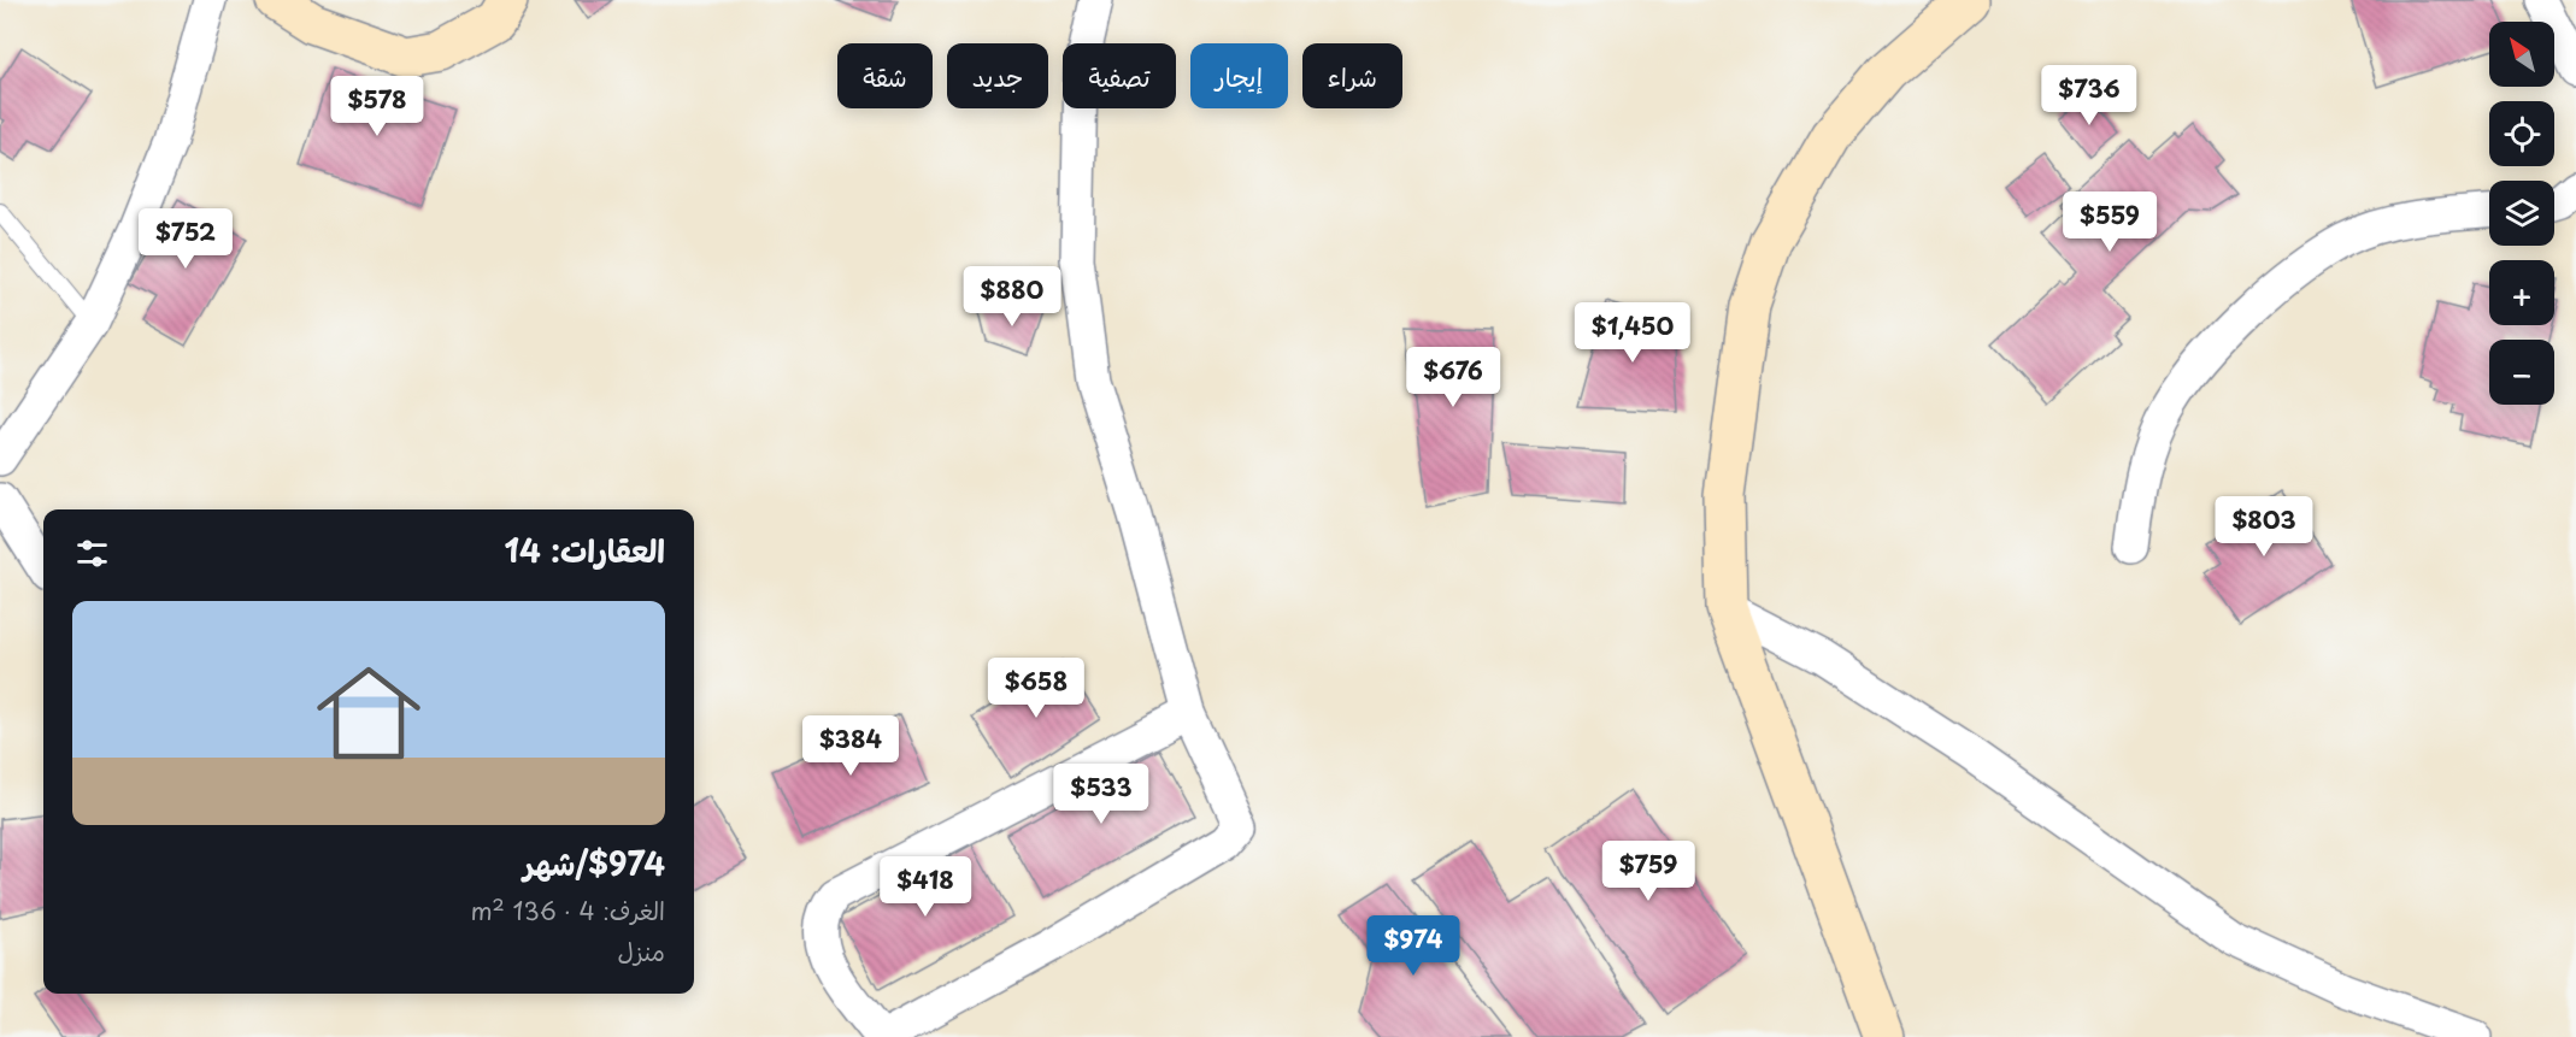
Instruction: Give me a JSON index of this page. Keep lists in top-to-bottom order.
{
  "north": "top left",
  "page": {
    "map_buttons": ["+", "−"],
    "chip": [
      "شراء",
      "إيجار",
      "تصفية",
      "جديد",
      "شقة"
    ],
    "price": [
      "$736",
      "$578",
      "$559",
      "$752",
      "$880",
      "$1,450",
      "$676",
      "$803",
      "$658",
      "$384",
      "$533",
      "$759",
      "$418",
      "$974"
    ],
    "heading": "العقارات: 14",
    "list": [
      {
        "name": "$974/شهر",
        "note": "الغرف: 4 · 136 m² · منزل"
      }
    ]
  }
}
